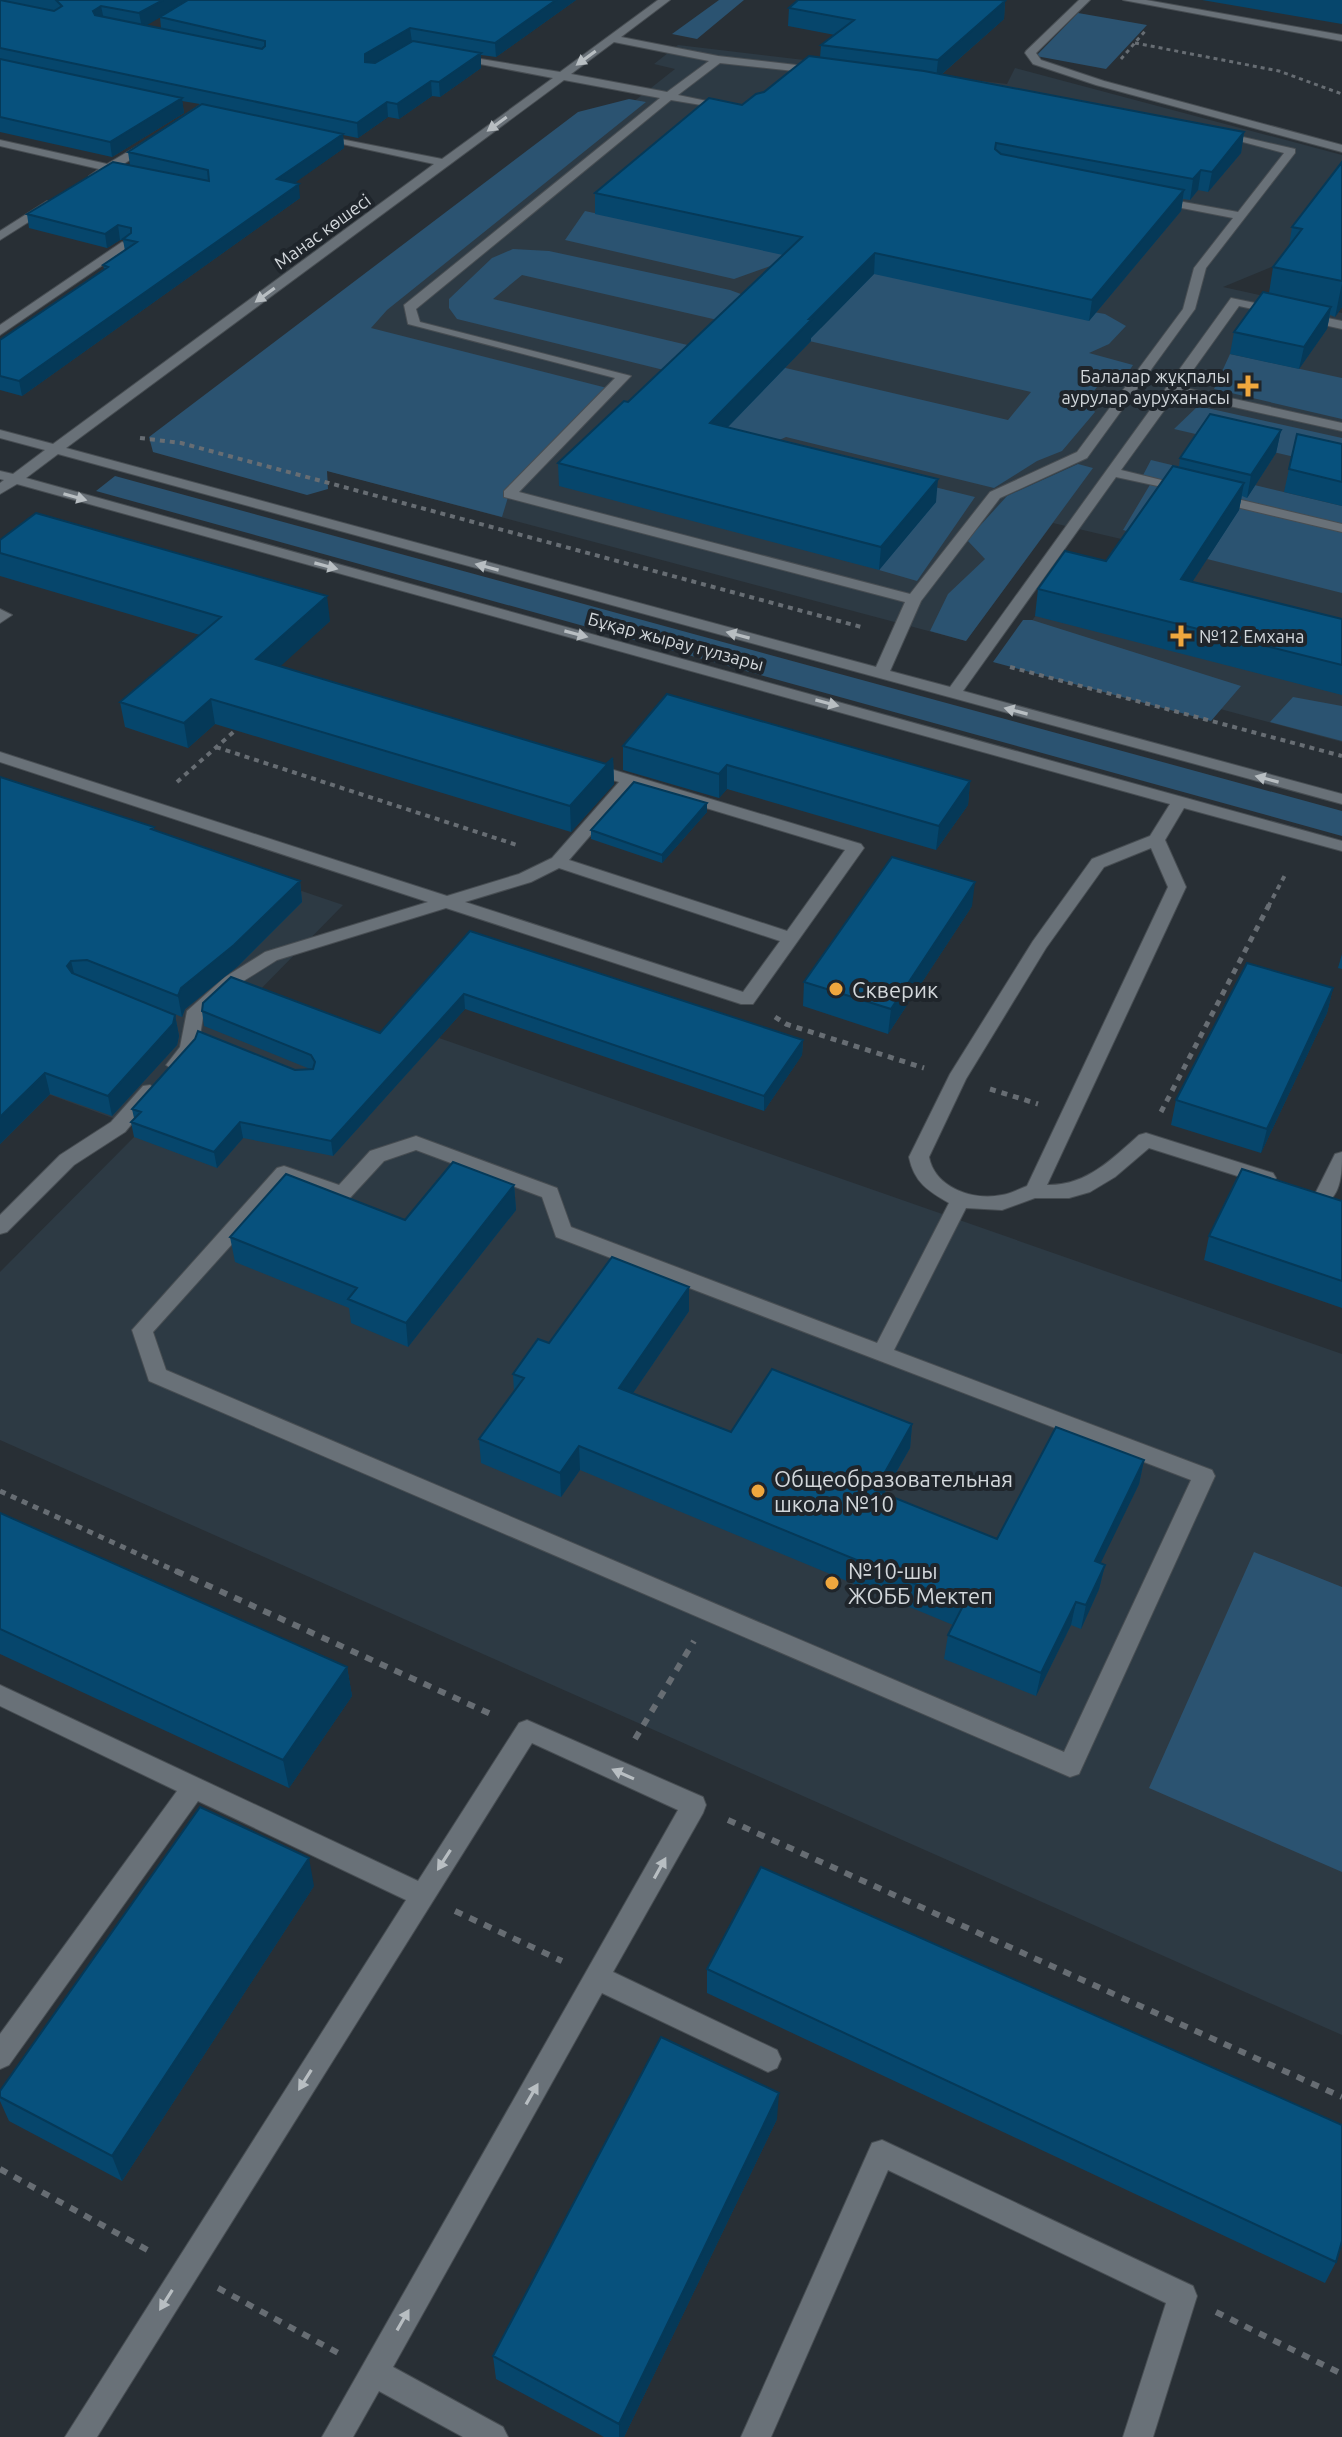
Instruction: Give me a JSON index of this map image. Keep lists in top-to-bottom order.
{
  "streets": {
    "street": ["Манас көшесі", "Бұқар жырау гүлзары"]
  },
  "crossings": [
    ["Манас көшесі", "Бұқар жырау гүлзары"]
  ],
  "one_way": ["Манас көшесі"],
  "places": {
    "health": ["Балалар жұқпалы аурулар ауруханасы", "№12 Емхана"],
    "other": ["Скверик", "Общеобразовательная школа №10", "№10-шы ЖОББ Мектеп"]
  }
}
